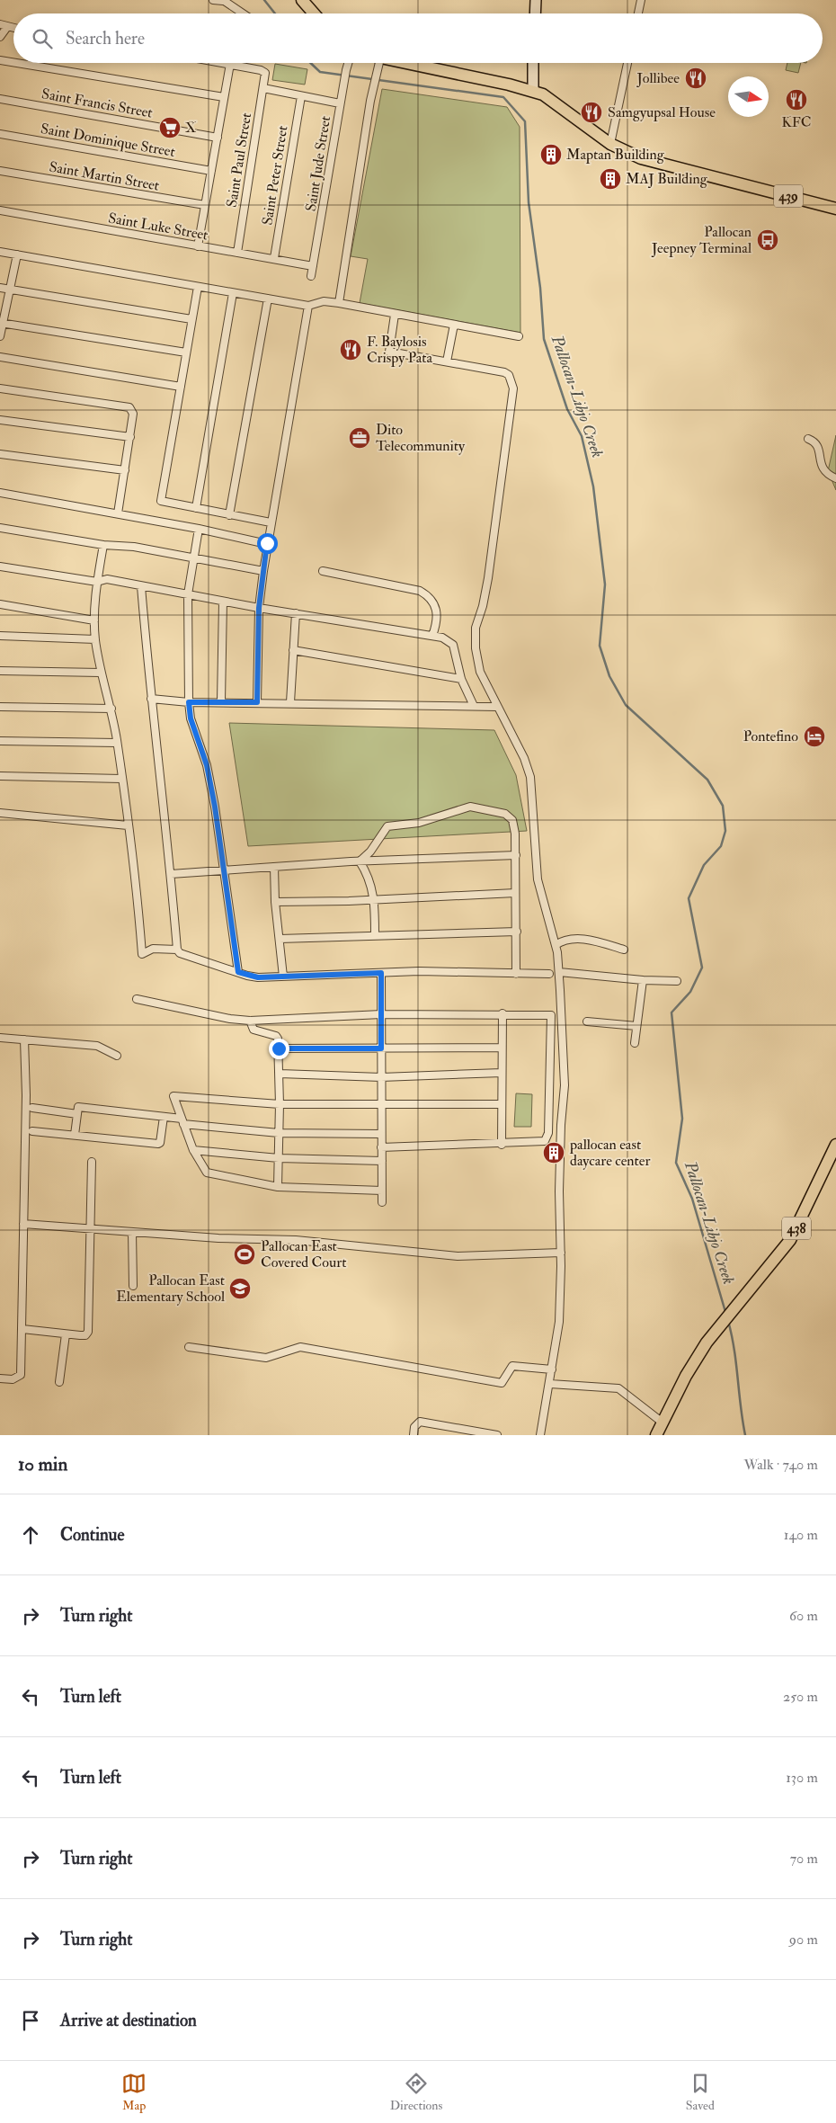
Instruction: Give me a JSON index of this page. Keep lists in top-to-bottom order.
{
  "streets": {
    "main road": ["439", "438"],
    "street": [
      "Saint Francis Street",
      "Saint Dominique Street",
      "Saint Paul Street",
      "Saint Jude Street",
      "Saint Peter Street",
      "Saint Martin Street",
      "Saint Luke Street"
    ]
  },
  "crossings": [
    ["Saint Paul Street", "Saint Luke Street"],
    ["Saint Jude Street", "Saint Luke Street"],
    ["Saint Peter Street", "Saint Luke Street"]
  ],
  "water": ["Pallocan-Libjo Creek"],
  "places": {
    "restaurant": [
      "Jollibee",
      "KFC",
      "Samgyupsal House",
      "F. Baylosis Crispy Pata"
    ],
    "supermarket": ["X"],
    "building": ["Maptan Building", "MAJ Building", "pallocan east daycare center"],
    "bus stop": ["Pallocan Jeepney Terminal"],
    "office": ["Dito Telecommunity"],
    "hotel": ["Pontefino"],
    "sports": ["Pallocan East Covered Court"],
    "school or university": ["Pallocan East Elementary School"]
  },
  "north": "right",
  "page": {
    "search": "Search here",
    "heading": ["10 min", "Walk · 740 m"],
    "list": [
      ["Continue", "140 m"],
      ["Turn right", "60 m"],
      ["Turn left", "250 m"],
      ["Turn left", "130 m"],
      ["Turn right", "70 m"],
      ["Turn right", "90 m"],
      "Arrive at destination"
    ],
    "nav": ["Map", "Directions", "Saved"]
  }
}
